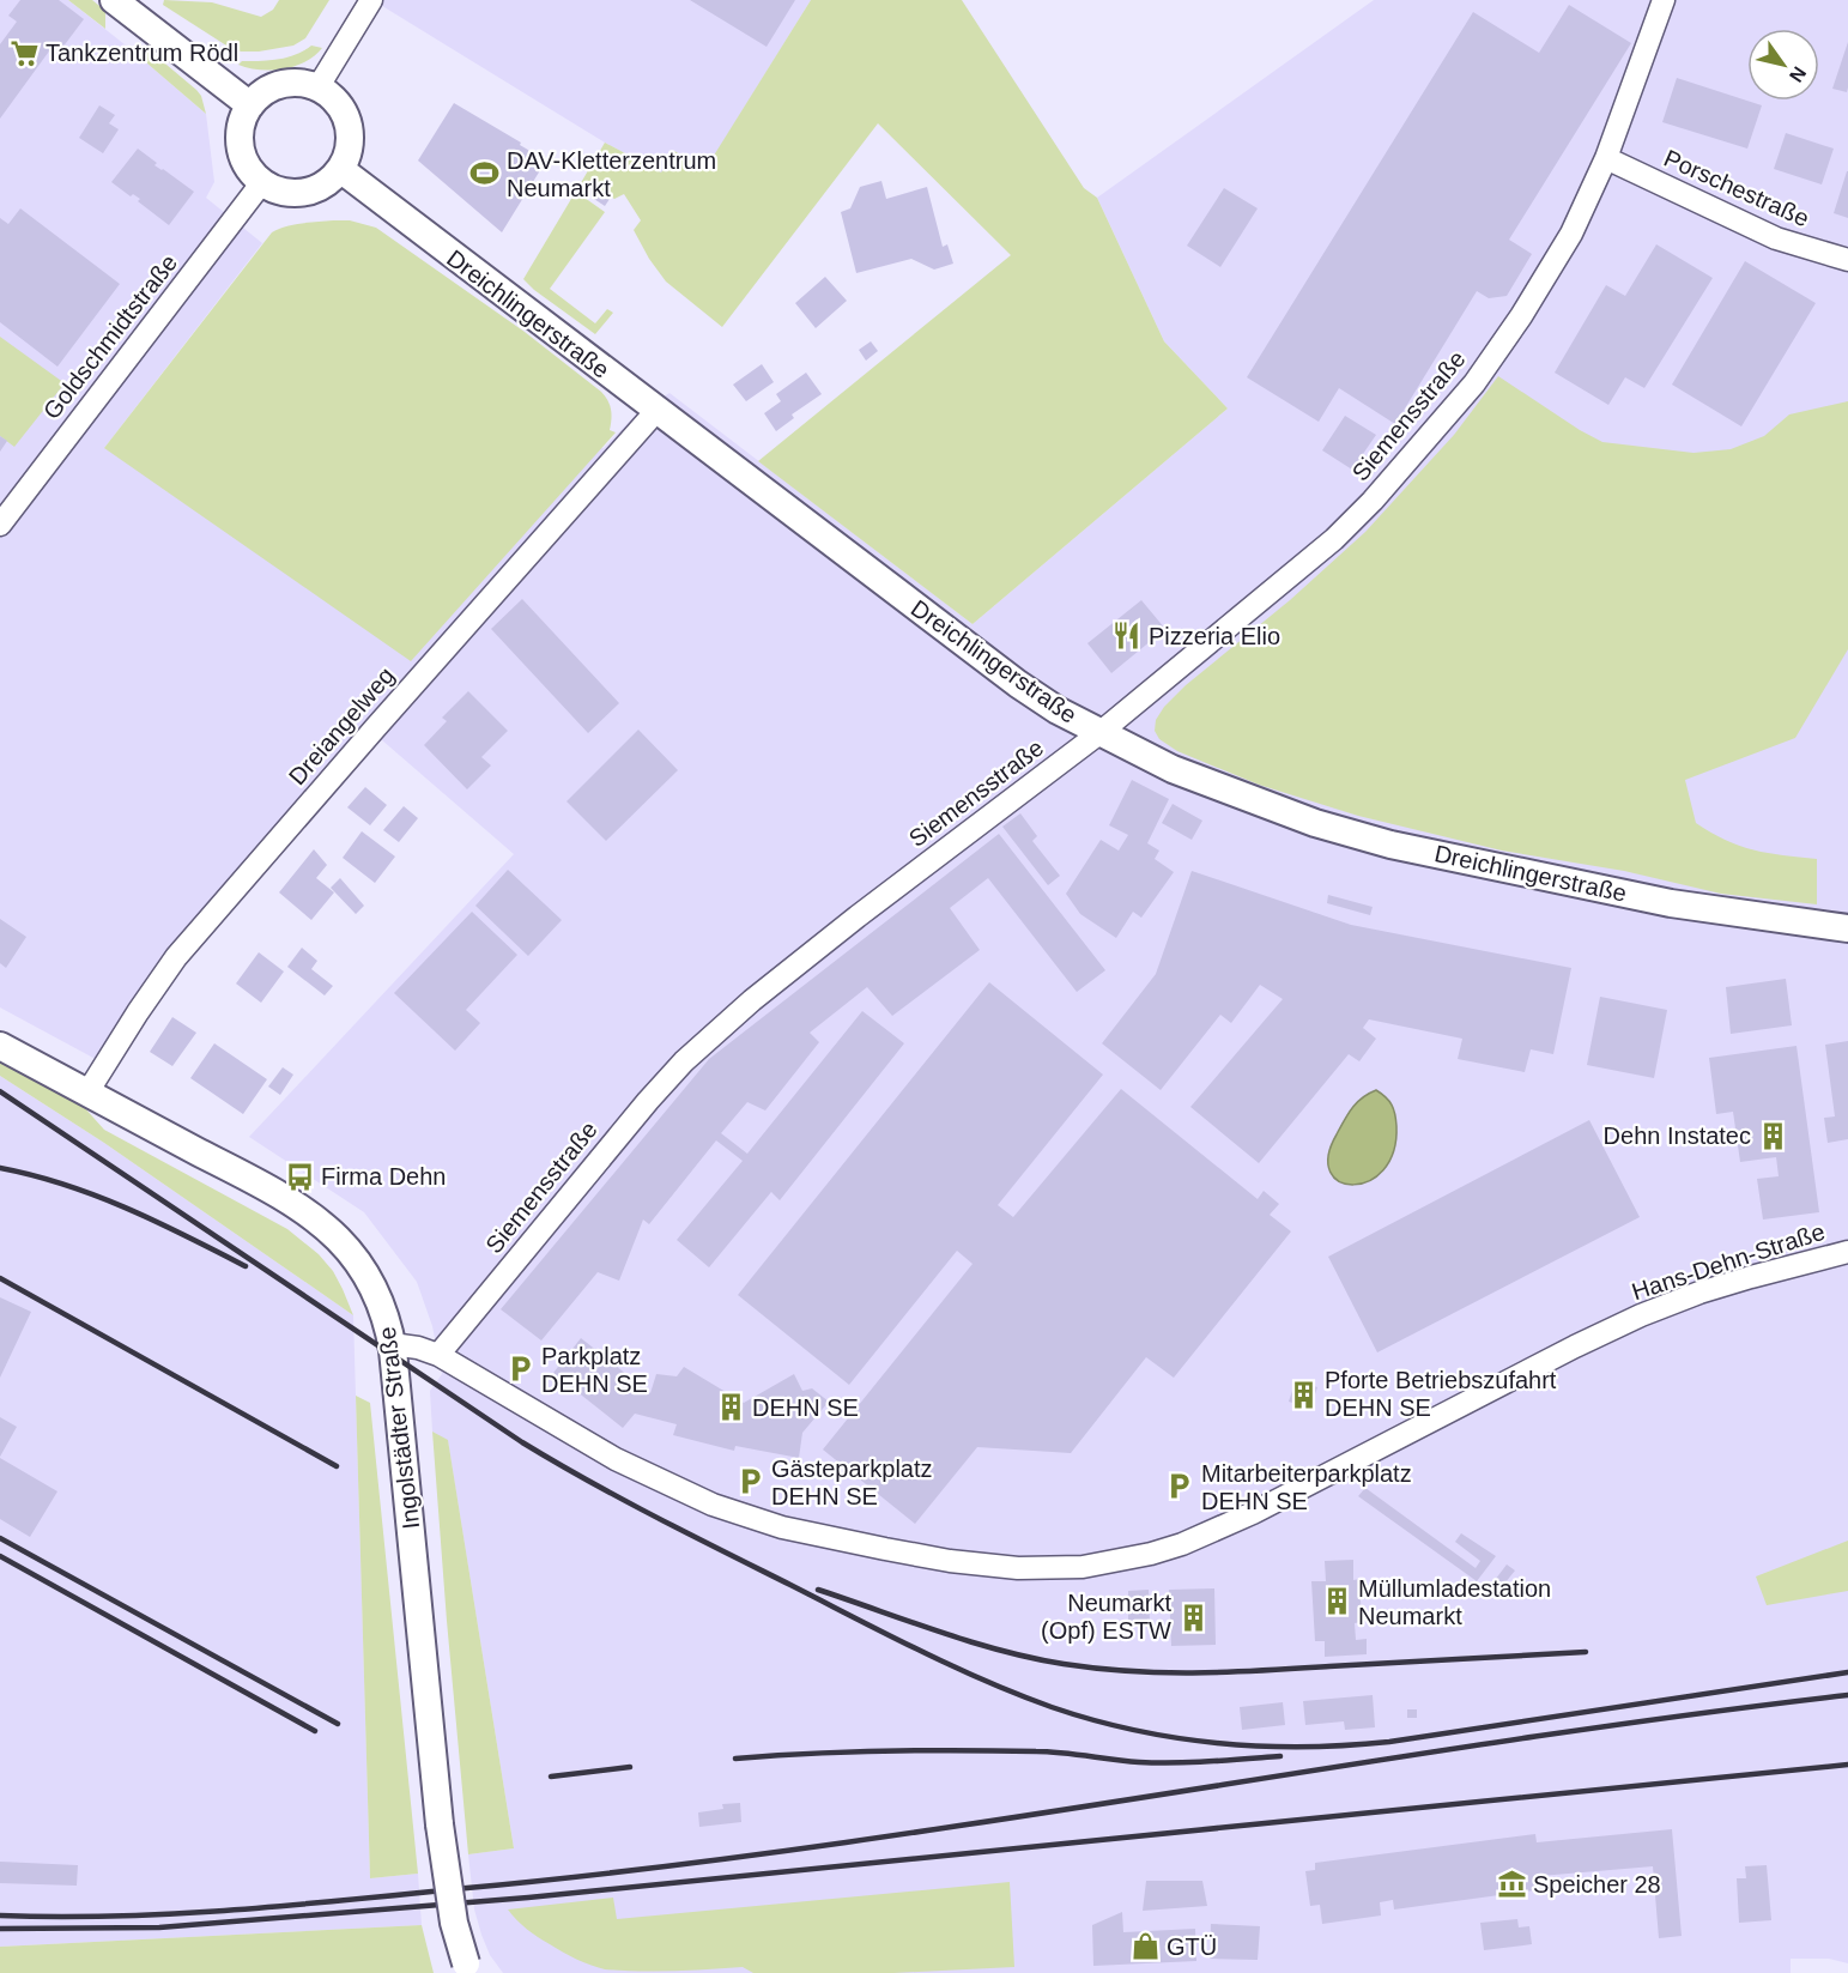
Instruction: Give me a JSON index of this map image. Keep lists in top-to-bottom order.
{
  "streets": {
    "street": [
      "Porschestraße",
      "Dreichlingerstraße",
      "Goldschmidtstraße",
      "Siemensstraße",
      "Dreiangelweg",
      "Hans-Dehn-Straße",
      "Ingolstädter Straße"
    ]
  },
  "crossings": [
    ["Porschestraße", "Siemensstraße"],
    ["Dreichlingerstraße", "Goldschmidtstraße"],
    ["Dreichlingerstraße", "Siemensstraße"],
    ["Dreichlingerstraße", "Dreiangelweg"],
    ["Siemensstraße", "Hans-Dehn-Straße"],
    ["Dreiangelweg", "Ingolstädter Straße"],
    ["Hans-Dehn-Straße", "Ingolstädter Straße"]
  ],
  "places": {
    "supermarket": ["Tankzentrum Rödl"],
    "sports": ["DAV-Kletterzentrum Neumarkt"],
    "restaurant": ["Pizzeria Elio"],
    "building": [
      "Dehn Instatec",
      "Pforte Betriebszufahrt DEHN SE",
      "DEHN SE",
      "Müllumladestation Neumarkt",
      "Neumarkt (Opf) ESTW"
    ],
    "bus stop": ["Firma Dehn"],
    "parking": ["Parkplatz DEHN SE", "Gästeparkplatz DEHN SE", "Mitarbeiterparkplatz DEHN SE"],
    "museum": ["Speicher 28"],
    "shop": ["GTÜ"]
  },
  "north": "bottom right"
}
